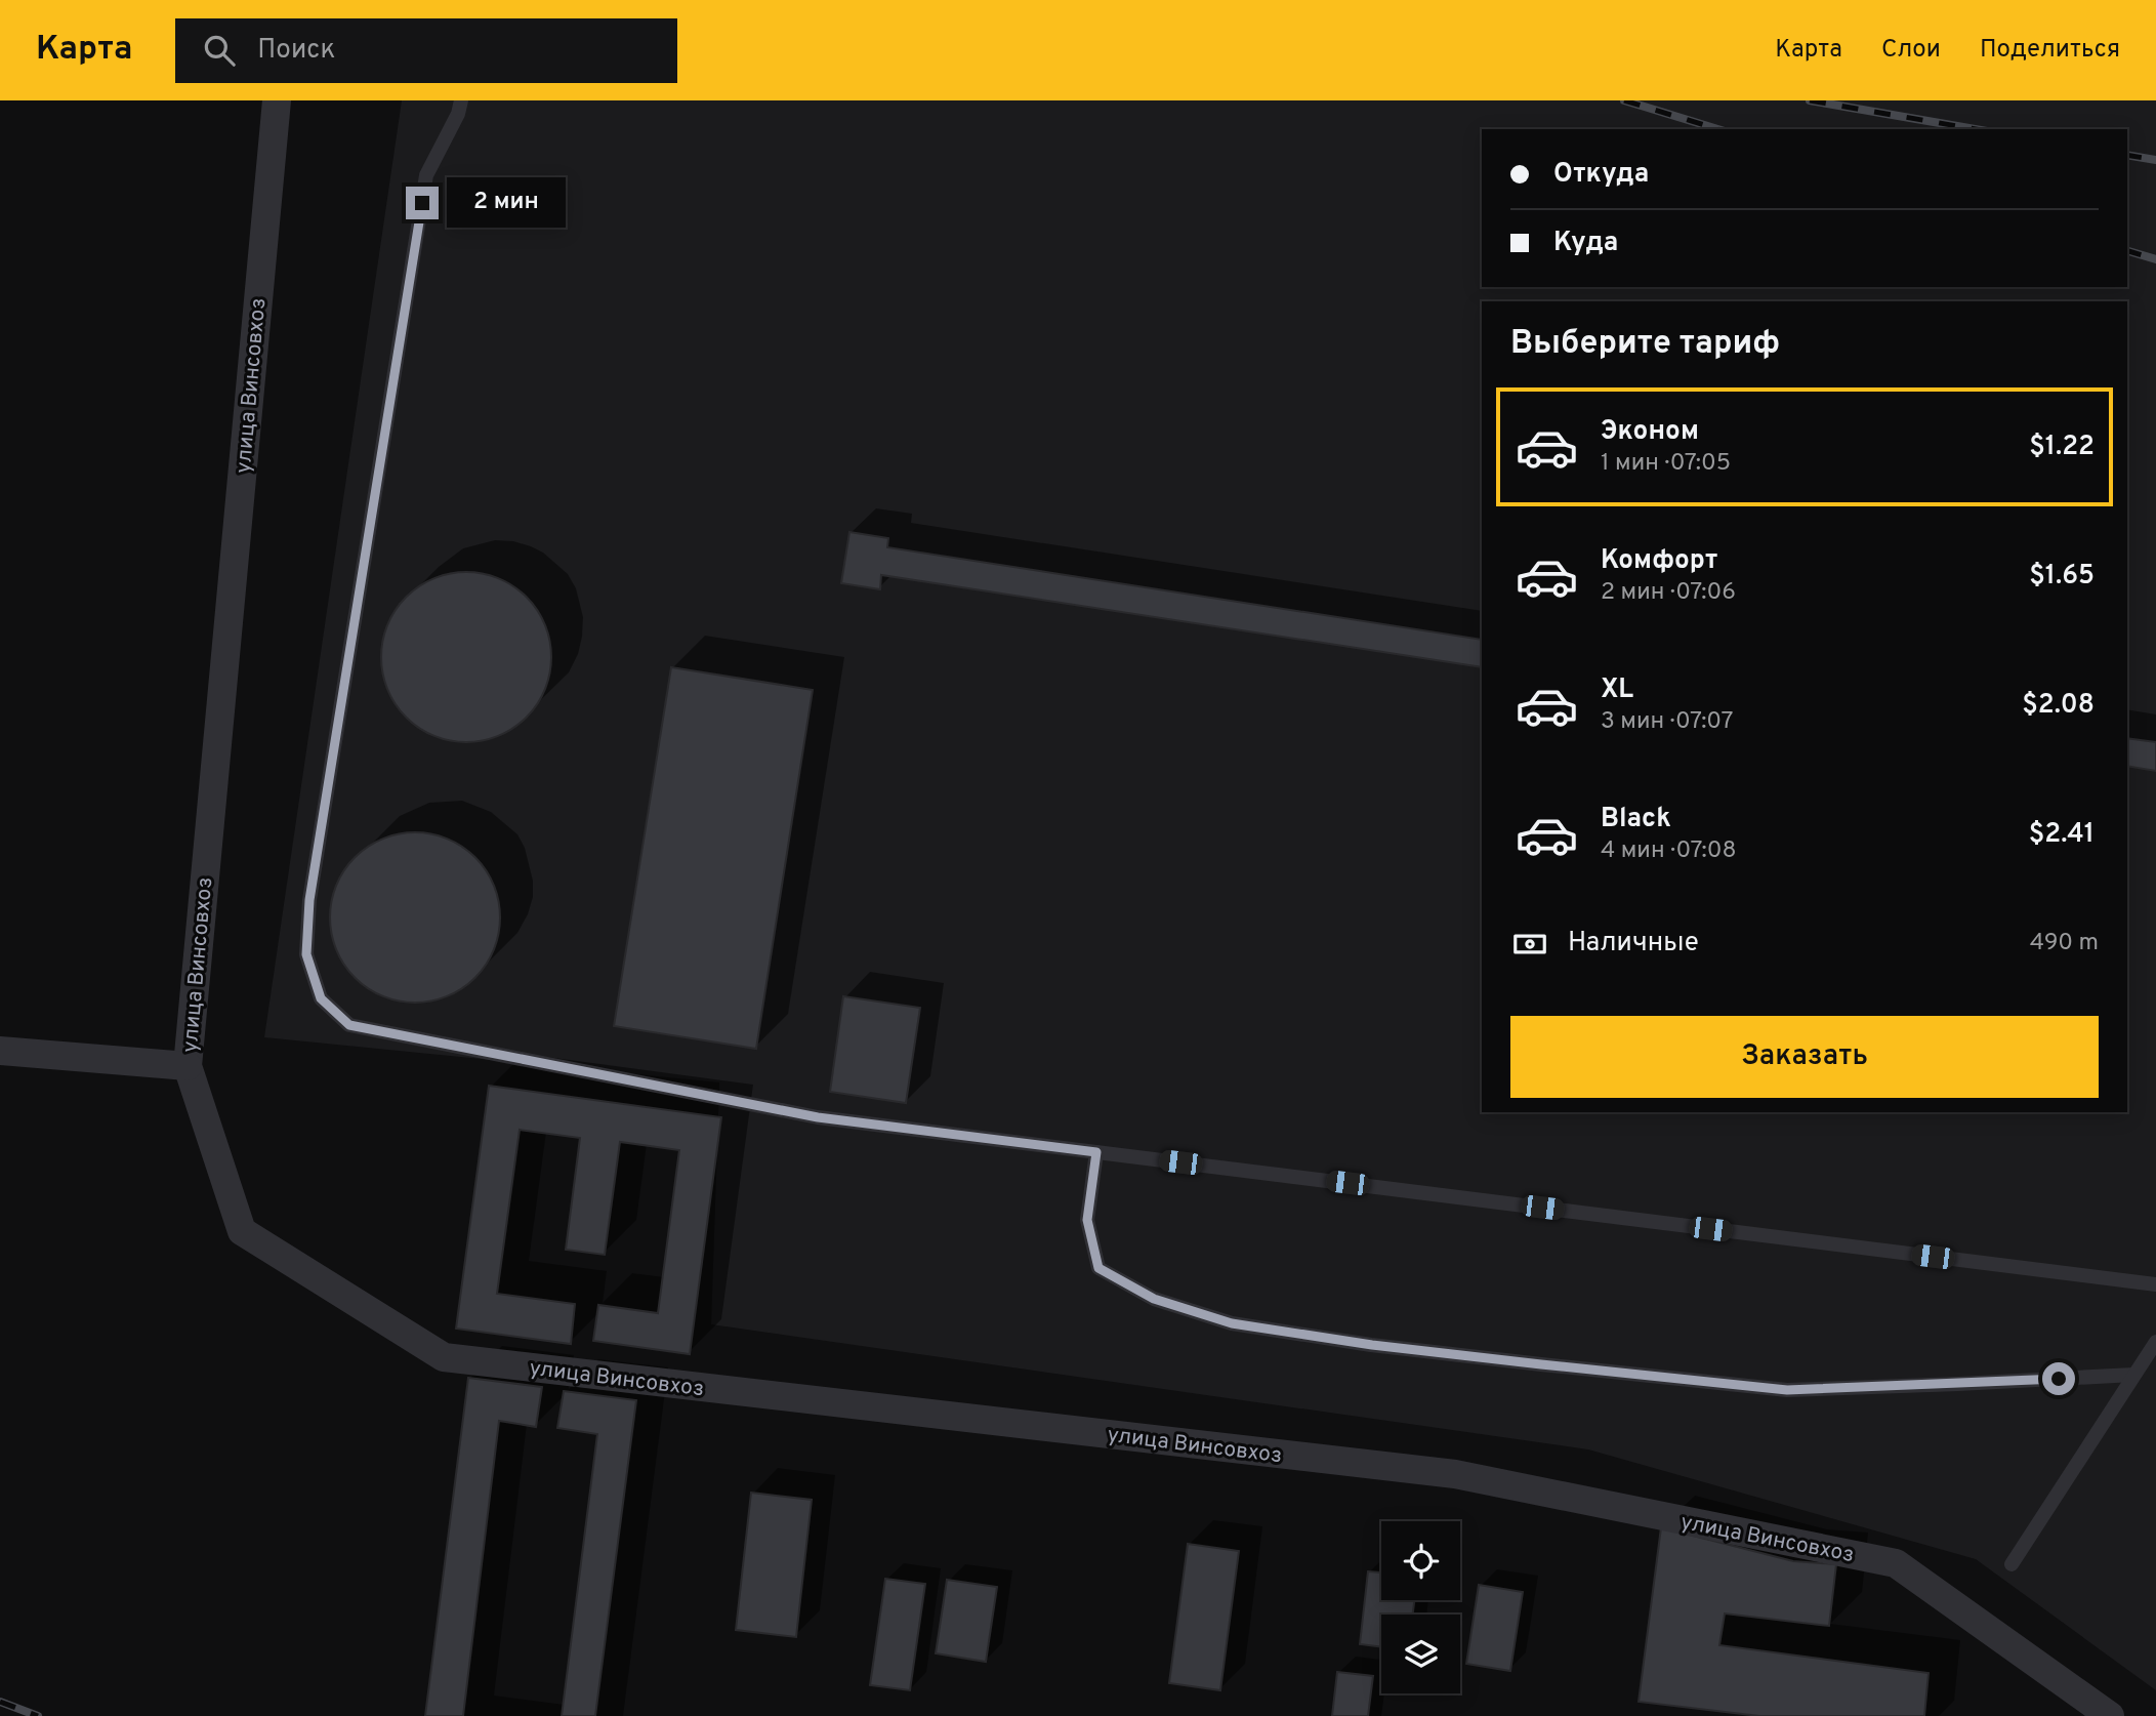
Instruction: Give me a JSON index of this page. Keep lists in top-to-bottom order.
{
  "streets": {
    "street": ["улица Винсовхоз"]
  },
  "page": {
    "header": "Карта",
    "search": "Поиск",
    "nav": ["Карта", "Слои", "Поделиться"],
    "banner": ["Откуда", "Куда"],
    "bubble": "2 мин",
    "heading": "Выберите тариф",
    "list": [
      {
        "name": "Эконом",
        "note": "1 мин · 07:05",
        "value": "$1.22"
      },
      {
        "name": "Комфорт",
        "note": "2 мин · 07:06",
        "value": "$1.65"
      },
      {
        "name": "XL",
        "note": "3 мин · 07:07",
        "value": "$2.08"
      },
      {
        "name": "Black",
        "note": "4 мин · 07:08",
        "value": "$2.41"
      }
    ],
    "pay": ["Наличные", "490 m"],
    "buttons": "Заказать"
  }
}
